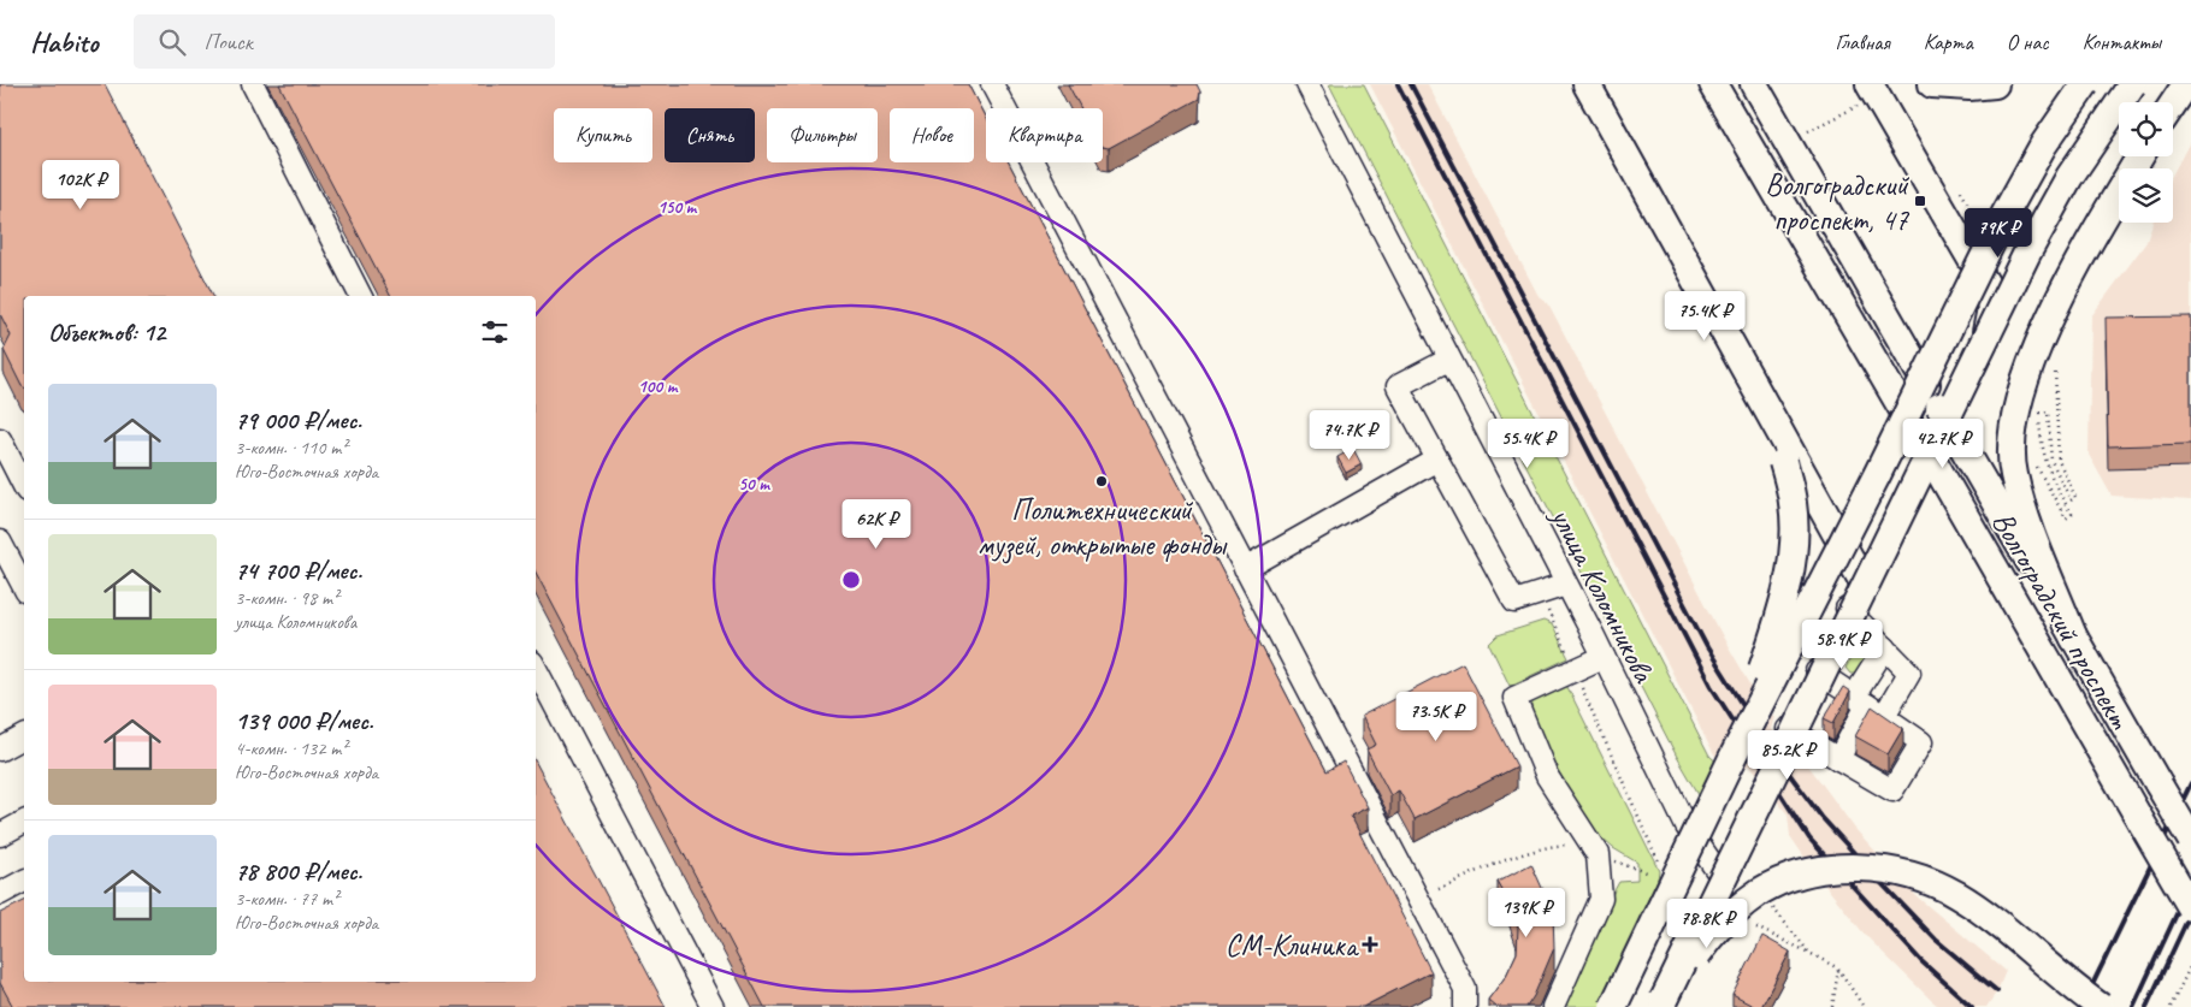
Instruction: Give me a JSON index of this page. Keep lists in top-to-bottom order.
{
  "streets": {
    "main road": ["Волгоградский проспект"],
    "street": ["улица Коломникова"]
  },
  "places": {
    "transit": ["Волгоградский проспект, 47"],
    "other": ["Политехнический музей, открытые фонды"],
    "health": ["СМ-Клиника"]
  },
  "page": {
    "header": "Habito",
    "search": "Поиск",
    "nav": [
      "Главная",
      "Карта",
      "О нас",
      "Контакты"
    ],
    "chip": [
      "Купить",
      "Снять",
      "Фильтры",
      "Новое",
      "Квартира"
    ],
    "price": [
      "102K ₽",
      "79K ₽",
      "75.4K ₽",
      "74.7K ₽",
      "55.4K ₽",
      "42.7K ₽",
      "62K ₽",
      "58.9K ₽",
      "73.5K ₽",
      "85.2K ₽",
      "139K ₽",
      "78.8K ₽"
    ],
    "heading": "Объектов: 12",
    "list": [
      {
        "name": "79 000 ₽/мес.",
        "note": "3-комн. · 110 m² · Юго-Восточная хорда"
      },
      {
        "name": "74 700 ₽/мес.",
        "note": "3-комн. · 98 m² · улица Коломникова"
      },
      {
        "name": "139 000 ₽/мес.",
        "note": "4-комн. · 132 m² · Юго-Восточная хорда"
      },
      {
        "name": "78 800 ₽/мес.",
        "note": "3-комн. · 77 m² · Юго-Восточная хорда"
      }
    ]
  },
  "rings": ["150 m", "100 m", "50 m"]
}
